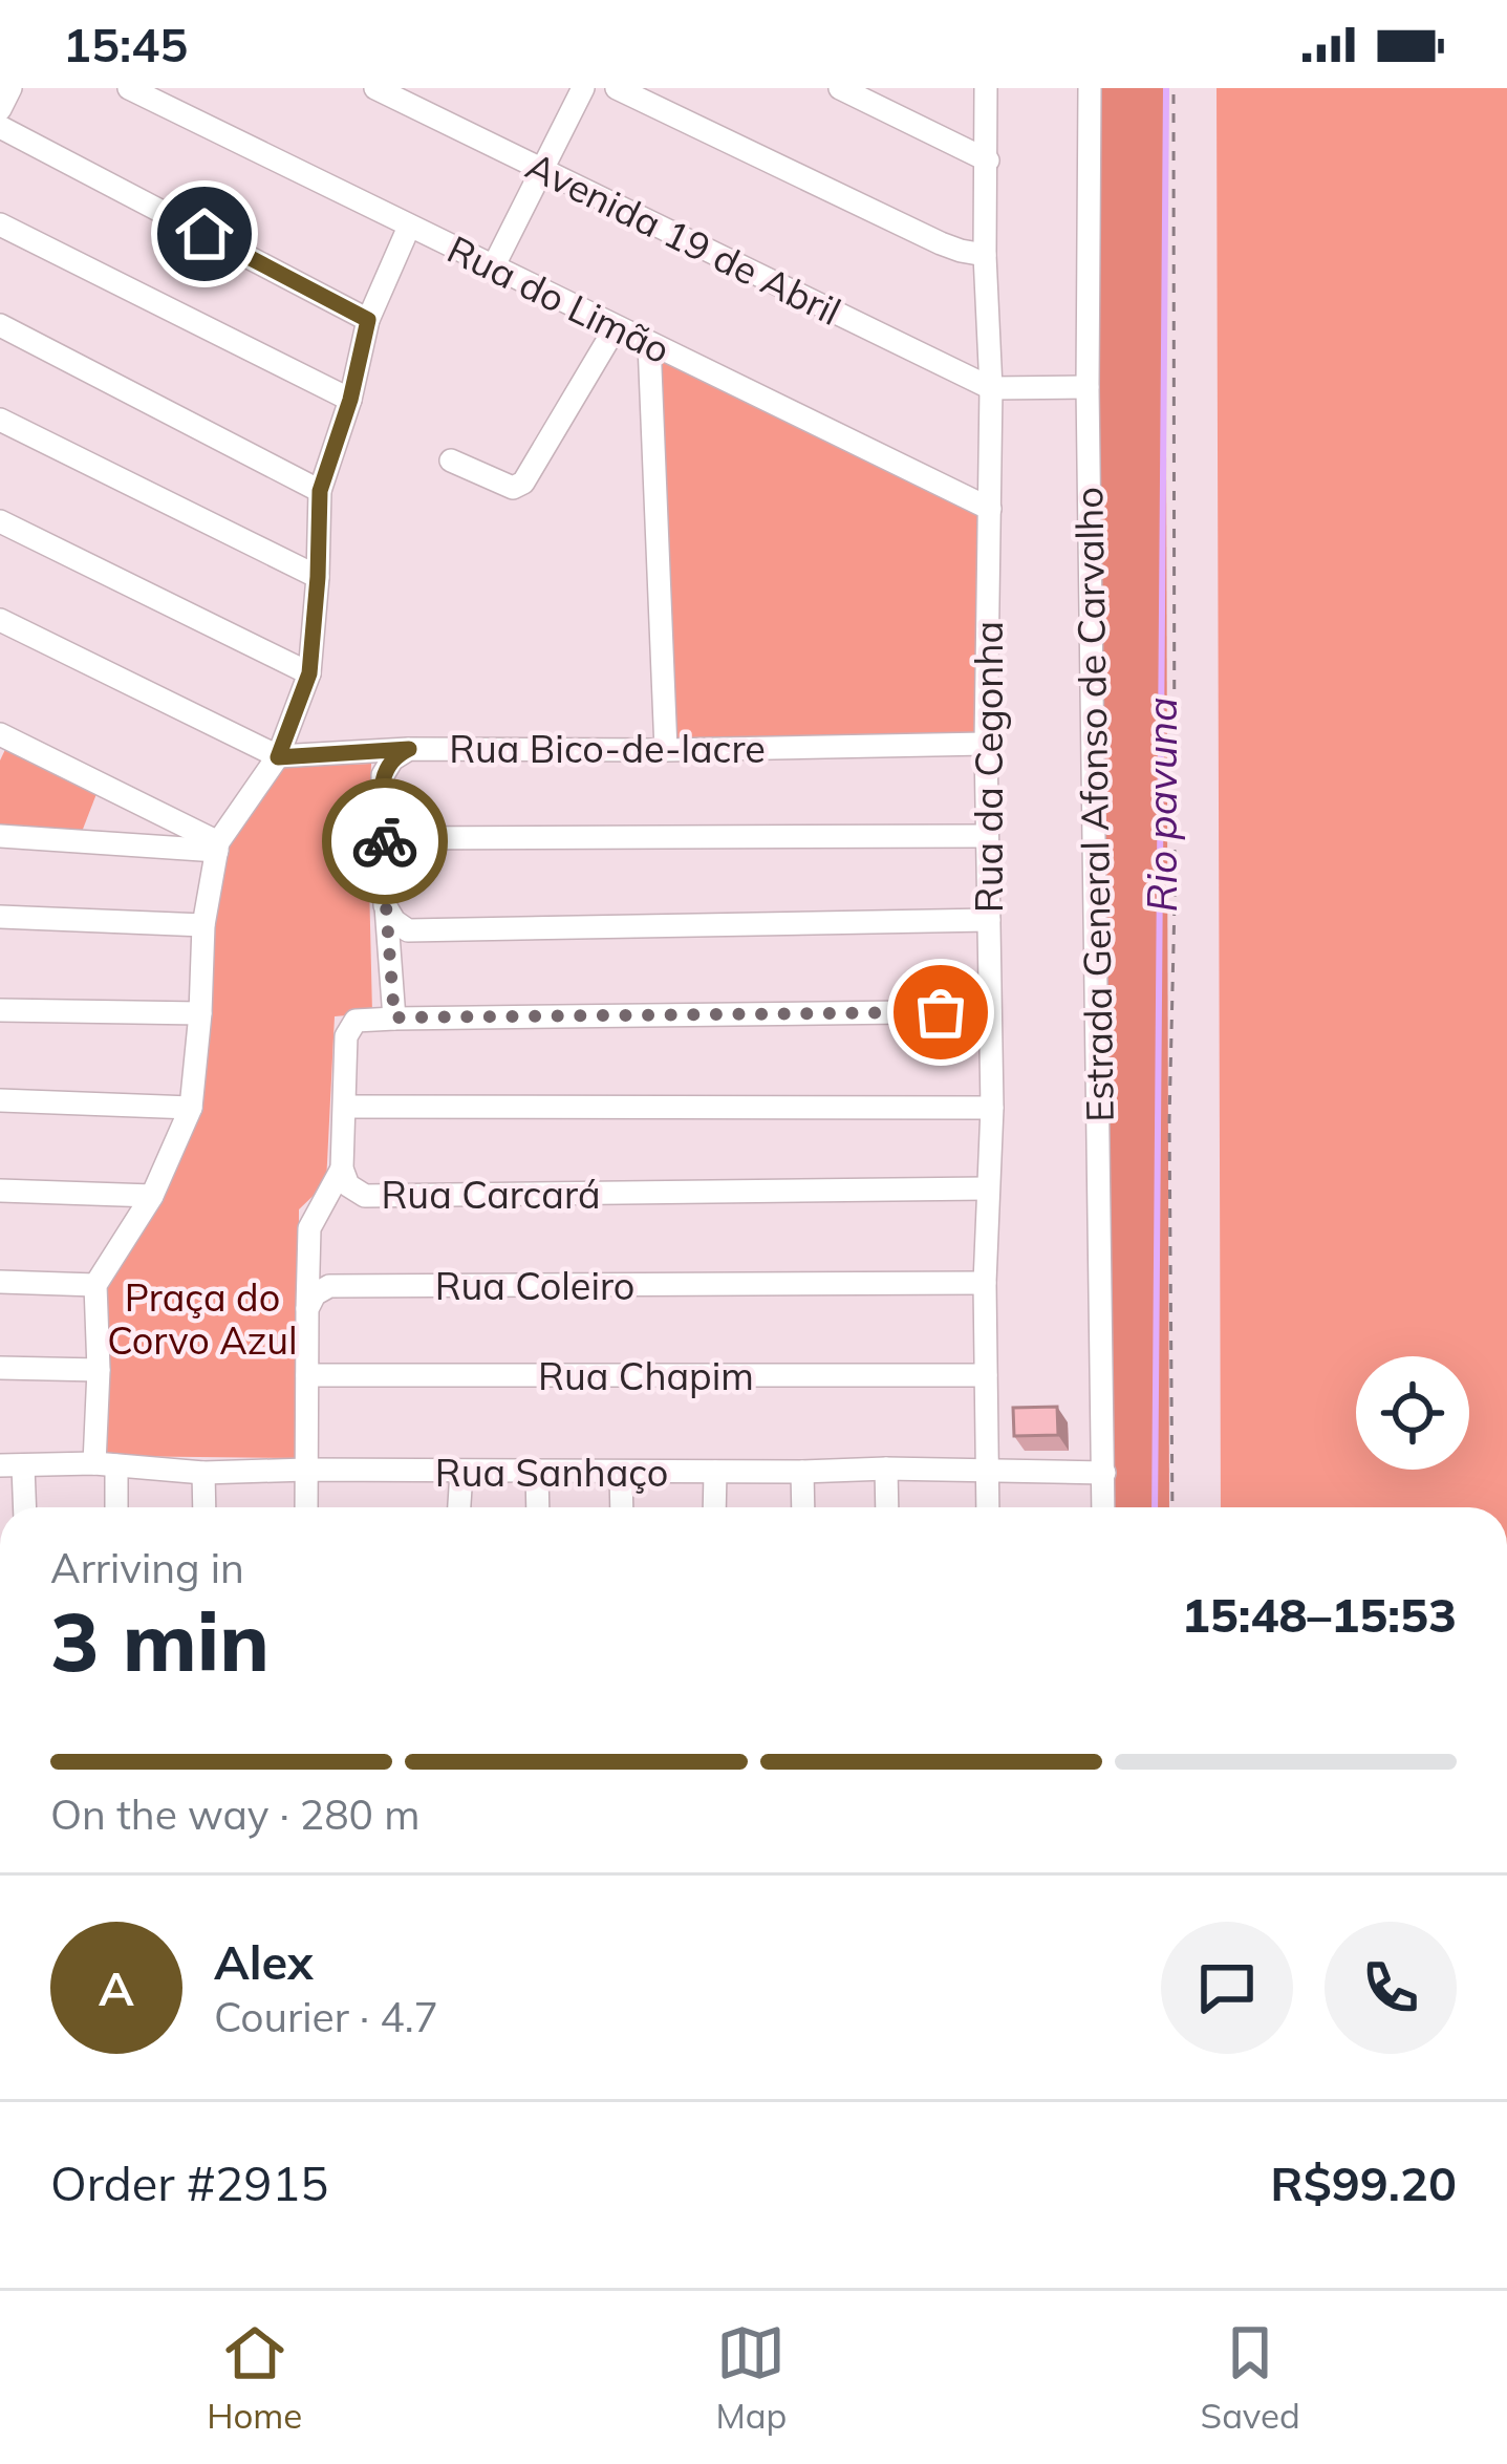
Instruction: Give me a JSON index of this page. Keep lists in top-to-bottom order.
{
  "streets": {
    "street": [
      "Avenida 19 de Abril",
      "Rua do Limão",
      "Rua Bico-de-lacre",
      "Rua da Cegonha",
      "Estrada General Afonso de Carvalho",
      "Rua Carcará",
      "Rua Coleiro",
      "Rua Chapim",
      "Rua Sanhaço"
    ]
  },
  "crossings": [
    ["Avenida 19 de Abril", "Rua da Cegonha"],
    ["Rua do Limão", "Rua da Cegonha"],
    ["Rua Bico-de-lacre", "Rua da Cegonha"],
    ["Rua Bico-de-lacre", "Rua Carcará"],
    ["Rua da Cegonha", "Rua Carcará"],
    ["Rua da Cegonha", "Rua Coleiro"],
    ["Rua da Cegonha", "Rua Chapim"],
    ["Rua da Cegonha", "Rua Sanhaço"],
    ["Estrada General Afonso de Carvalho", "Rua Sanhaço"]
  ],
  "water": ["Rio pavuna"],
  "parks": ["Praça do Corvo Azul"],
  "page": {
    "status": "15:45",
    "heading": ["3 min", "Arriving in", "15:48–15:53"],
    "panel": [
      "Alex",
      "Courier · 4.7",
      "Order #2915",
      "R$99.20"
    ],
    "bar": "On the way · 280 m",
    "round": "A",
    "tabs": ["Home", "Map", "Saved"]
  }
}
